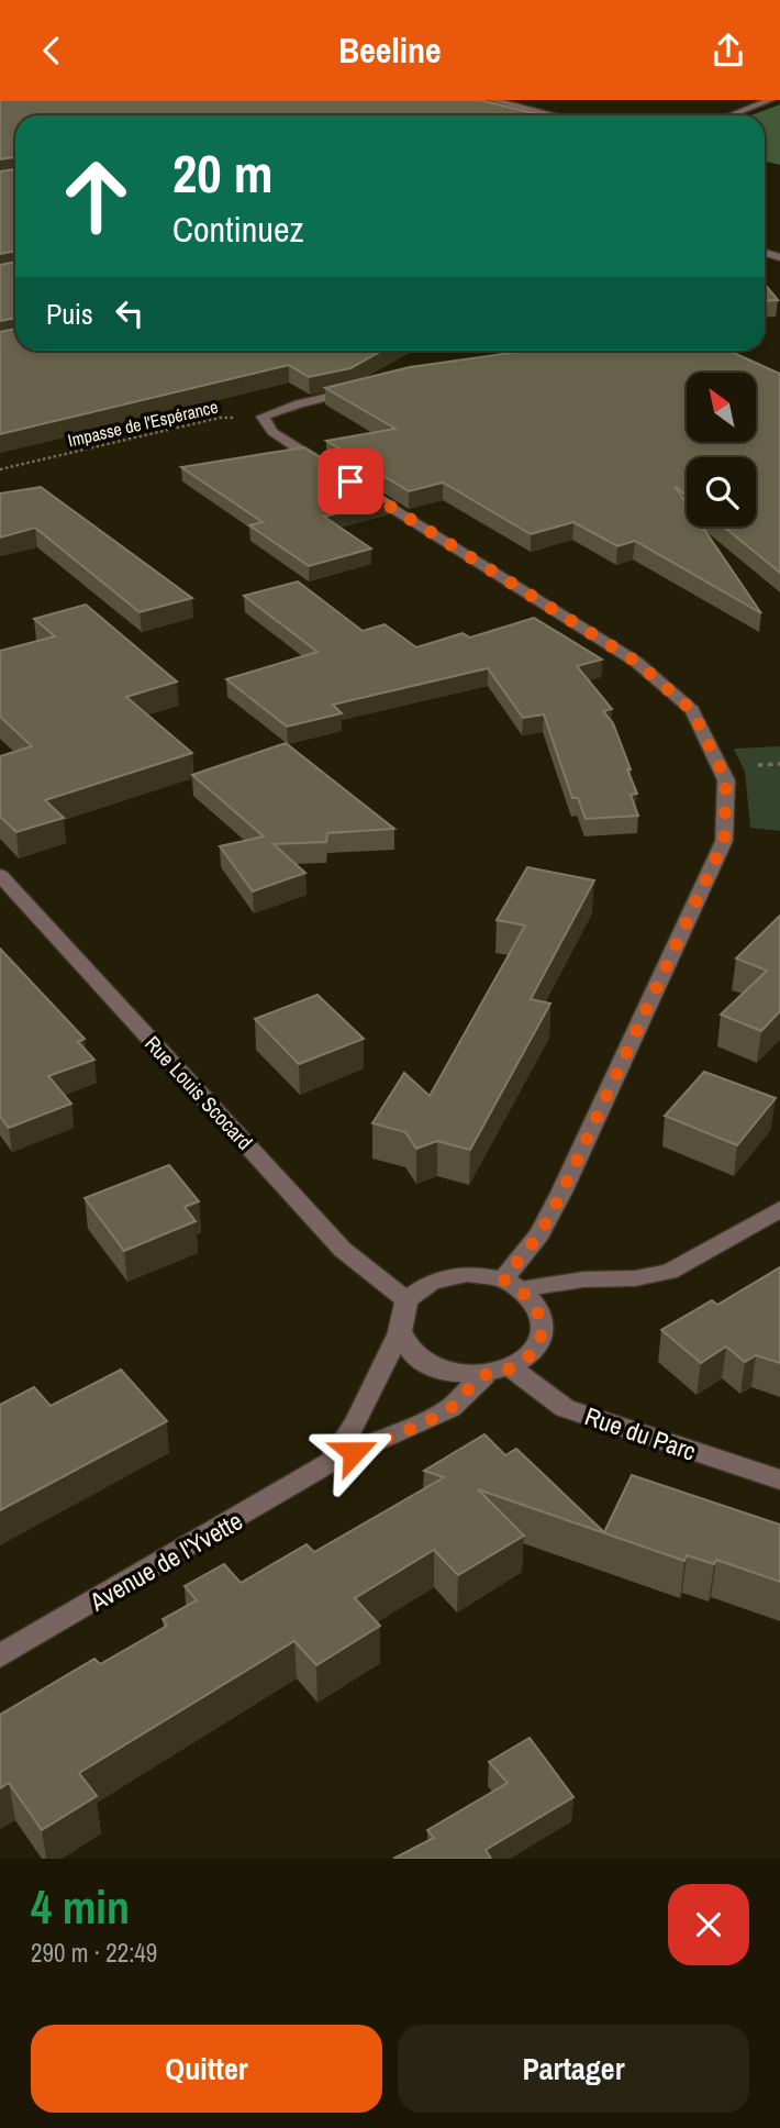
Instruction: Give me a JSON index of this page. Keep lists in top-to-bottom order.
{
  "streets": {
    "street": ["Rue Louis Scocard", "Rue du Parc", "Avenue de l'Yvette"],
    "path": ["Impasse de l'Espérance"]
  },
  "crossings": [
    ["Rue Louis Scocard", "Rue du Parc"],
    ["Rue Louis Scocard", "Avenue de l'Yvette"],
    ["Rue du Parc", "Avenue de l'Yvette"]
  ],
  "north": "top left",
  "page": {
    "header": "Beeline",
    "turn": ["20 m", "Continuez"],
    "then": "Puis",
    "heading": ["4 min", "290 m · 22:49"],
    "buttons": ["Quitter", "Partager"]
  }
}
